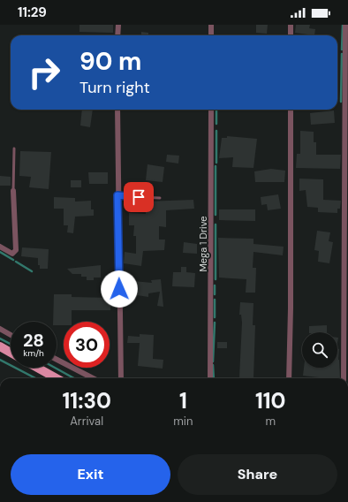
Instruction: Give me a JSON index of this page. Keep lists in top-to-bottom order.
{
  "streets": {
    "street": ["Mega 1 Drive"]
  },
  "page": {
    "status": "11:29",
    "turn": ["90 m", "Turn right"],
    "speed": "28 km/h",
    "limit": "30",
    "eta": [
      "11:30",
      "Arrival",
      "1",
      "min",
      "110",
      "m"
    ],
    "buttons": ["Exit", "Share"]
  }
}
